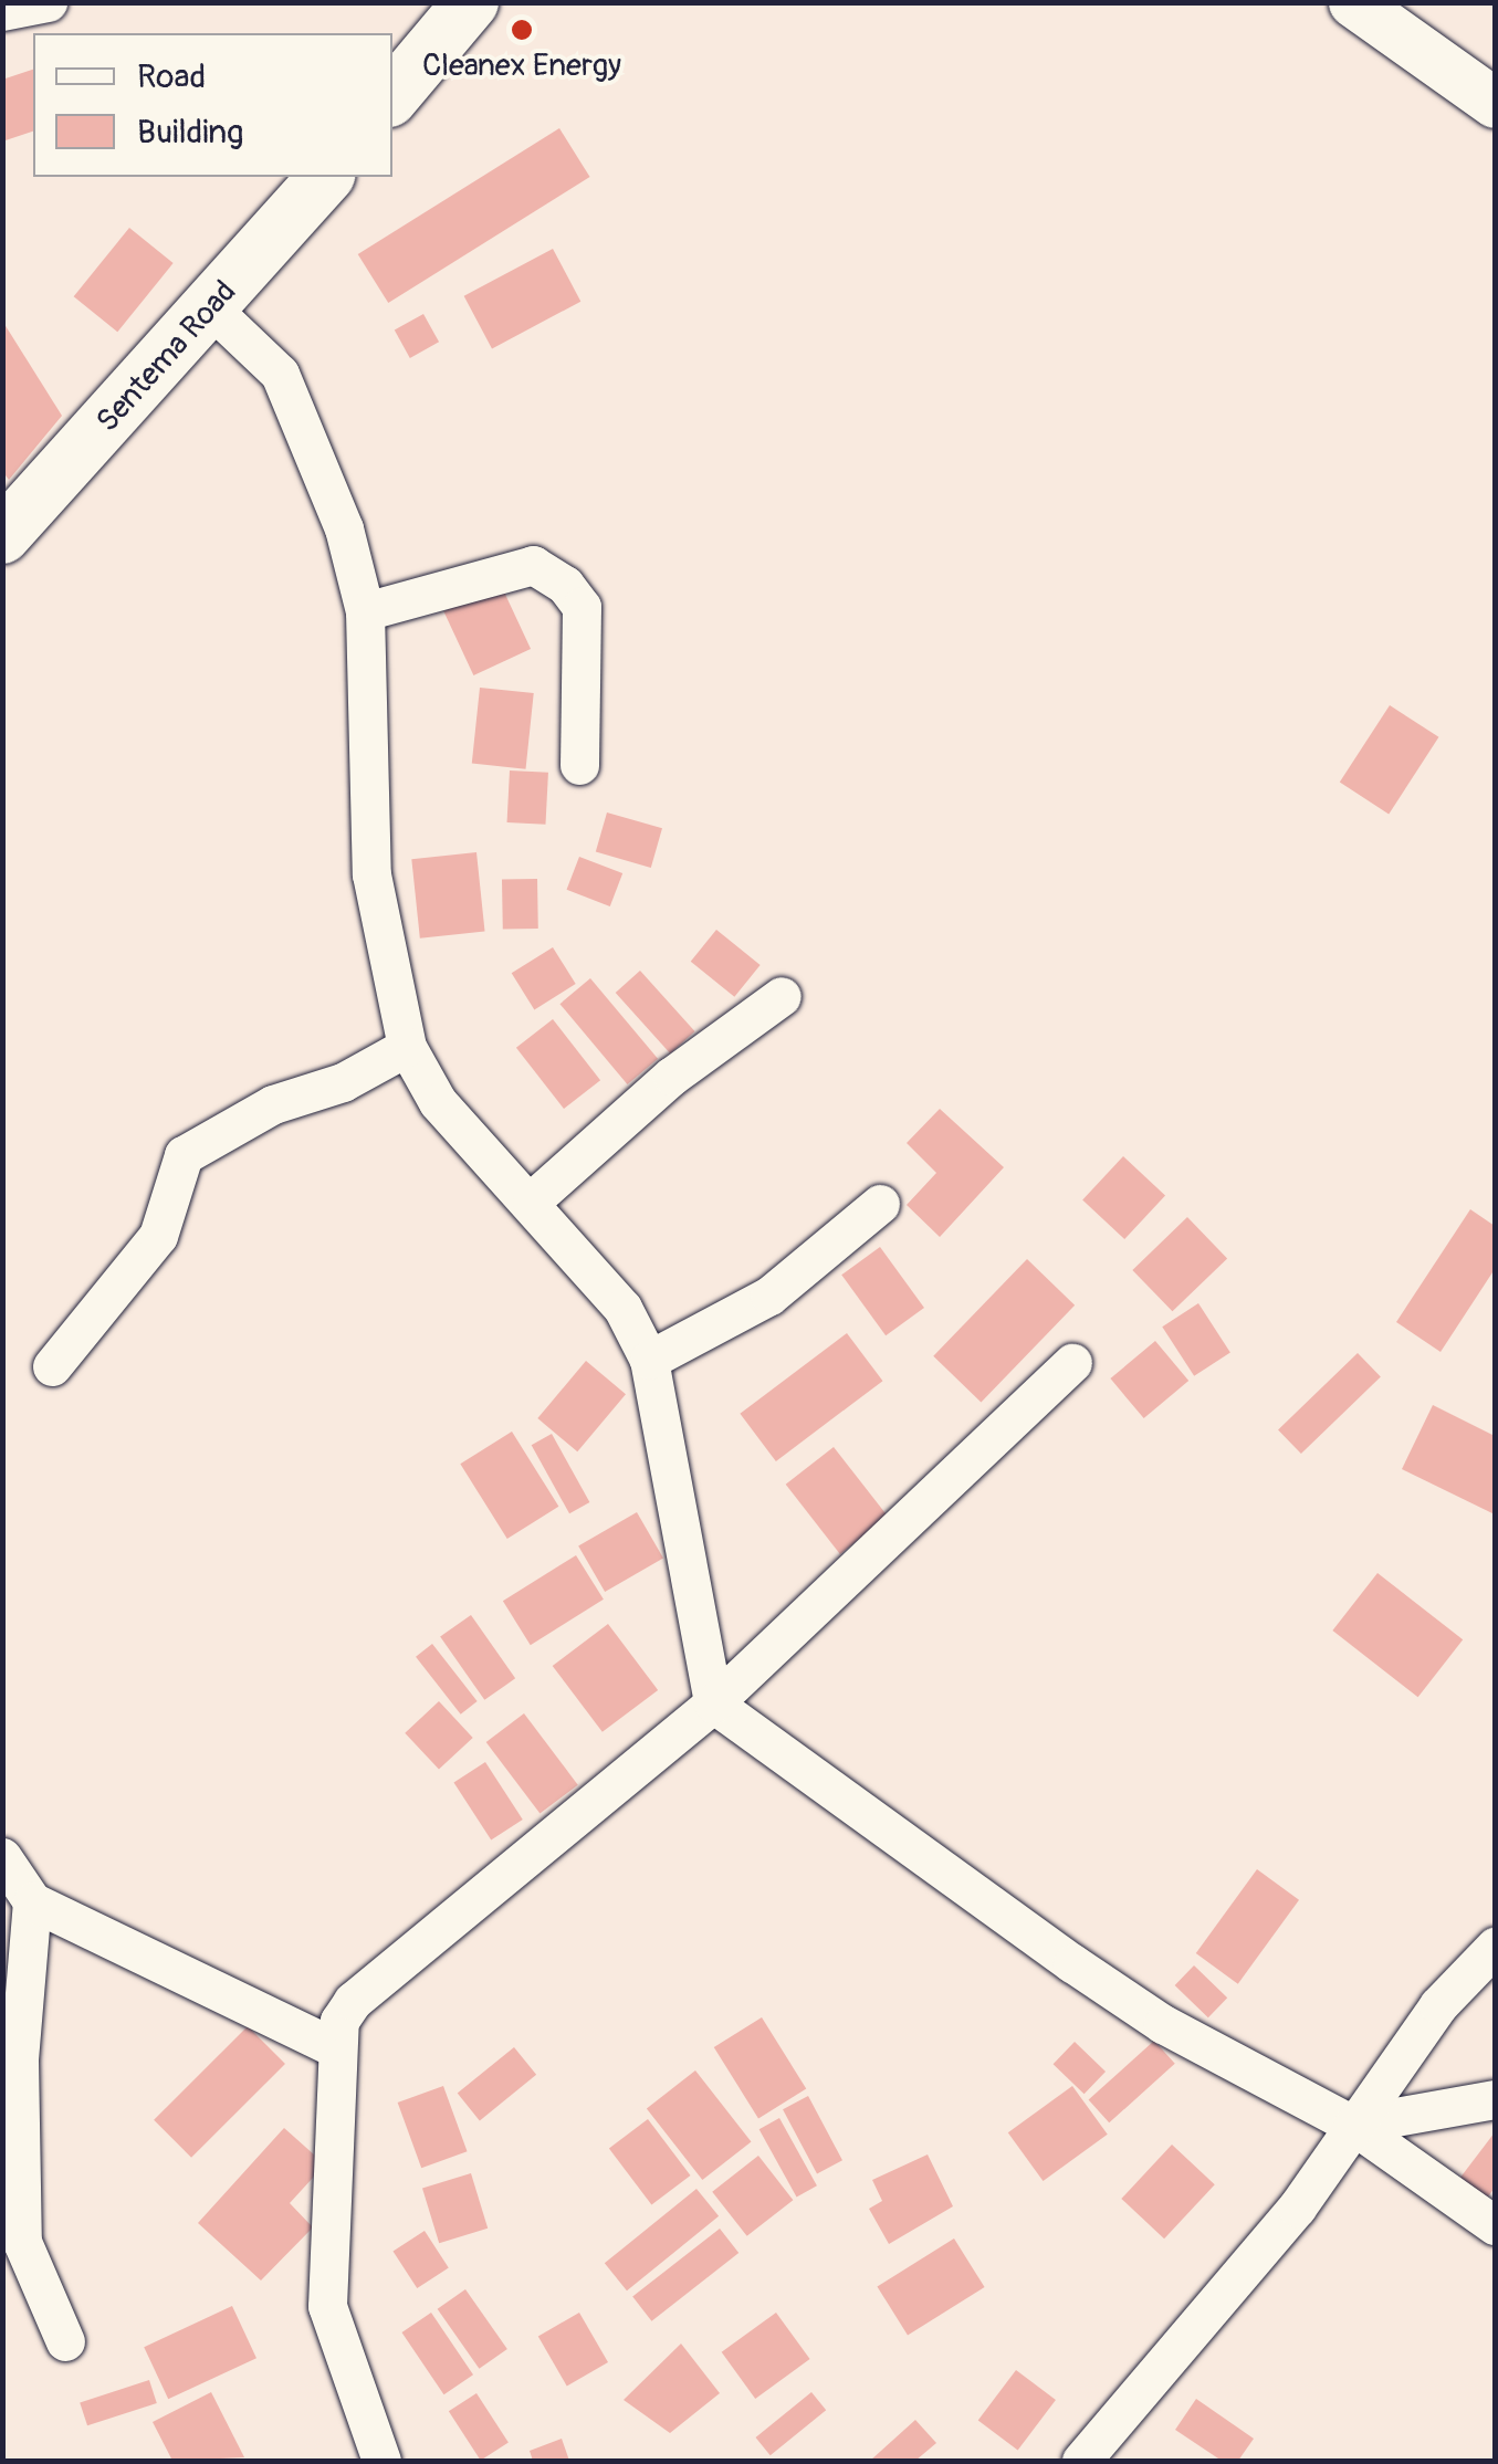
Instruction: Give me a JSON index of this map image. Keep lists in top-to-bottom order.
{
  "streets": {
    "main road": ["Sentema Road"]
  },
  "places": ["Cleanex Energy"],
  "legend": ["Road", "Building"]
}
